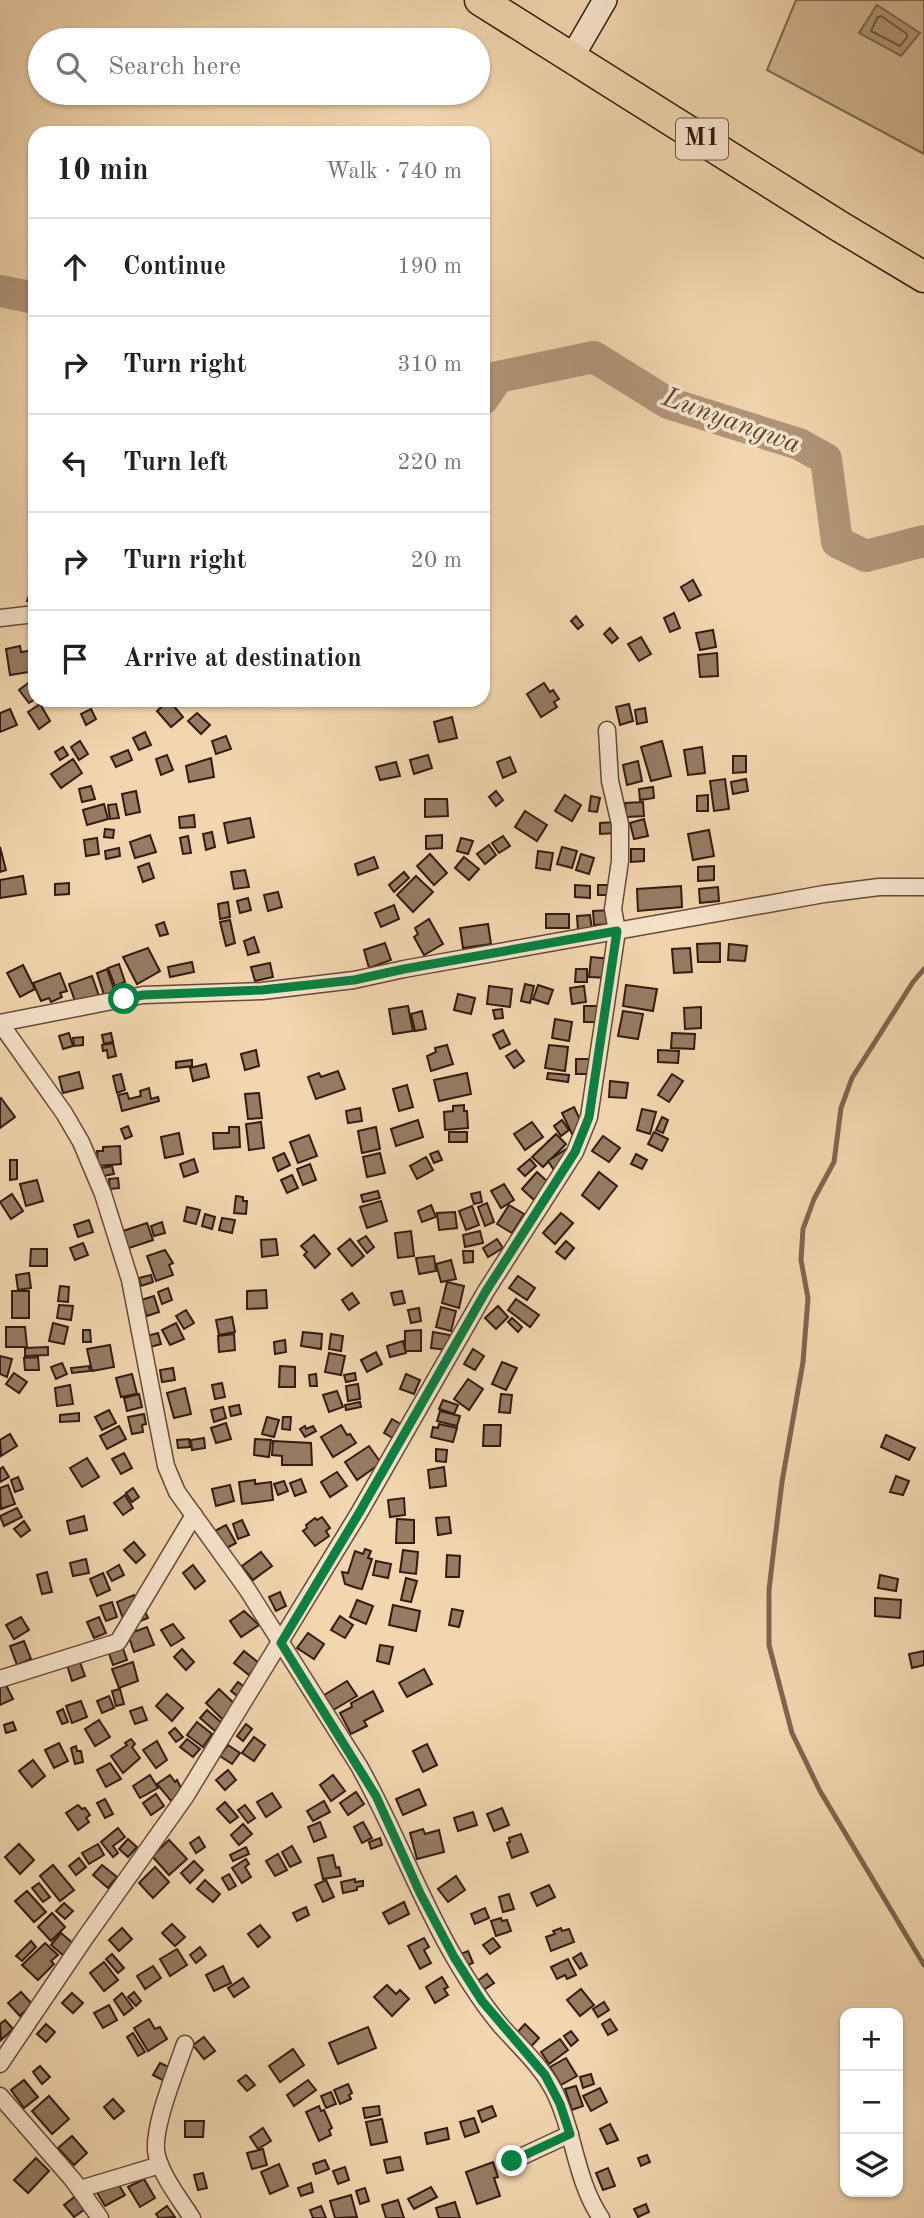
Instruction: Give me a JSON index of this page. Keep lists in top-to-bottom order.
{
  "streets": {
    "highway": ["M1"]
  },
  "water": ["Lunyangwa"],
  "page": {
    "search": "Search here",
    "heading": ["10 min", "Walk · 740 m"],
    "list": [
      ["Continue", "190 m"],
      ["Turn right", "310 m"],
      ["Turn left", "220 m"],
      ["Turn right", "20 m"],
      "Arrive at destination"
    ],
    "map_buttons": ["+", "−"]
  }
}
